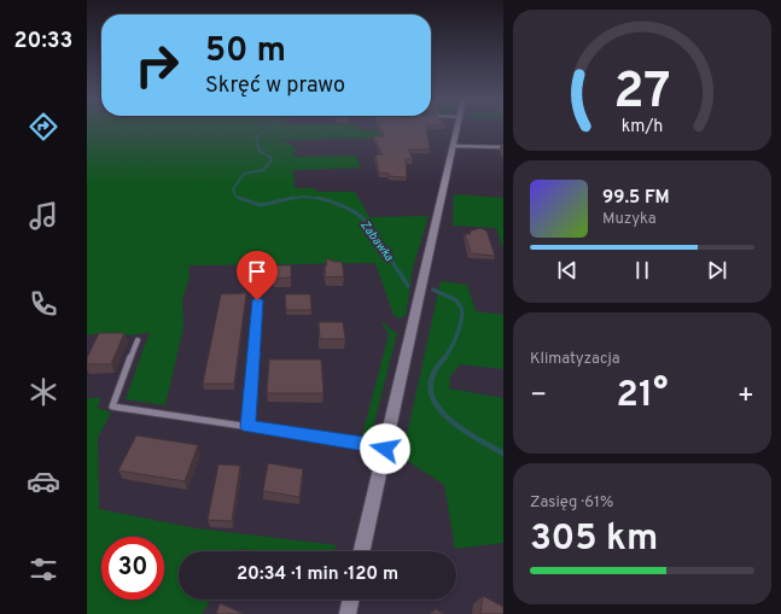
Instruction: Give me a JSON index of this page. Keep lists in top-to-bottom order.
{
  "water": ["Zabawka"],
  "page": {
    "tabs": "20:33",
    "turn": ["50 m", "Skręć w prawo"],
    "song": ["99.5 FM", "Muzyka"],
    "tile": [
      "Klimatyzacja",
      ["Zasięg · 61%", "305 km"]
    ],
    "heat": ["−", "21°", "+"],
    "limit": "30",
    "trip": "20:34 · 1 min · 120 m",
    "gauge": ["27", "km/h"]
  }
}
